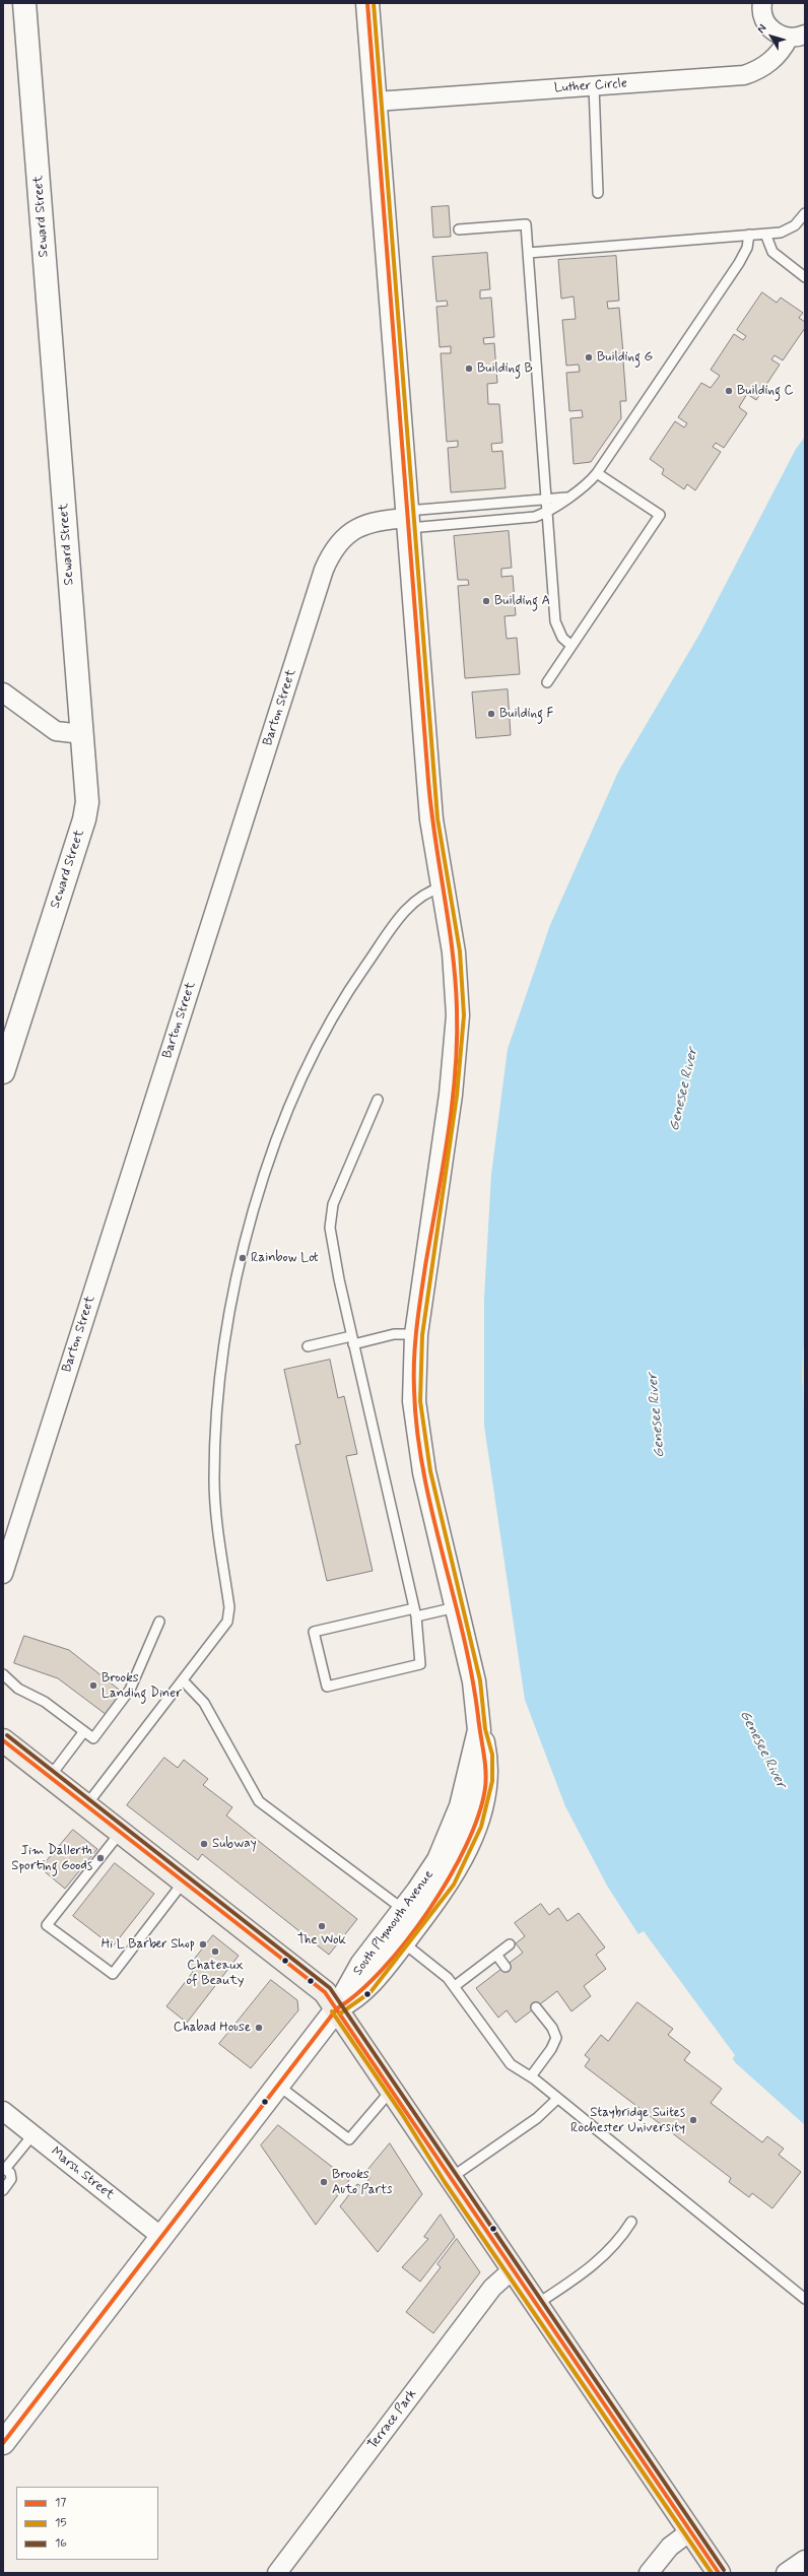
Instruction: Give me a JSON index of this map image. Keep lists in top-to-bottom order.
{
  "streets": {
    "main road": ["Seward Street", "South Plymouth Avenue"],
    "street": [
      "Luther Circle",
      "Barton Street",
      "Marsh Street",
      "Terrace Park"
    ]
  },
  "crossings": [
    ["Luther Circle", "South Plymouth Avenue"],
    ["Barton Street", "South Plymouth Avenue"]
  ],
  "water": ["Genesee River"],
  "places": [
    "Building G",
    "Building B",
    "Building C",
    "Building A",
    "Building F",
    "Rainbow Lot",
    "Brooks Landing Diner",
    "Subway",
    "Jim Dallerth Sporting Goods",
    "The Wok",
    "Hi L Barber Shop",
    "Chateaux of Beauty",
    "Chabad House",
    "Staybridge Suites Rochester University",
    "Brooks Auto Parts"
  ],
  "lines": ["transit line 17", "transit line 15", "transit line 16"],
  "legend": ["17", "15", "16"],
  "north": "top left"
}
